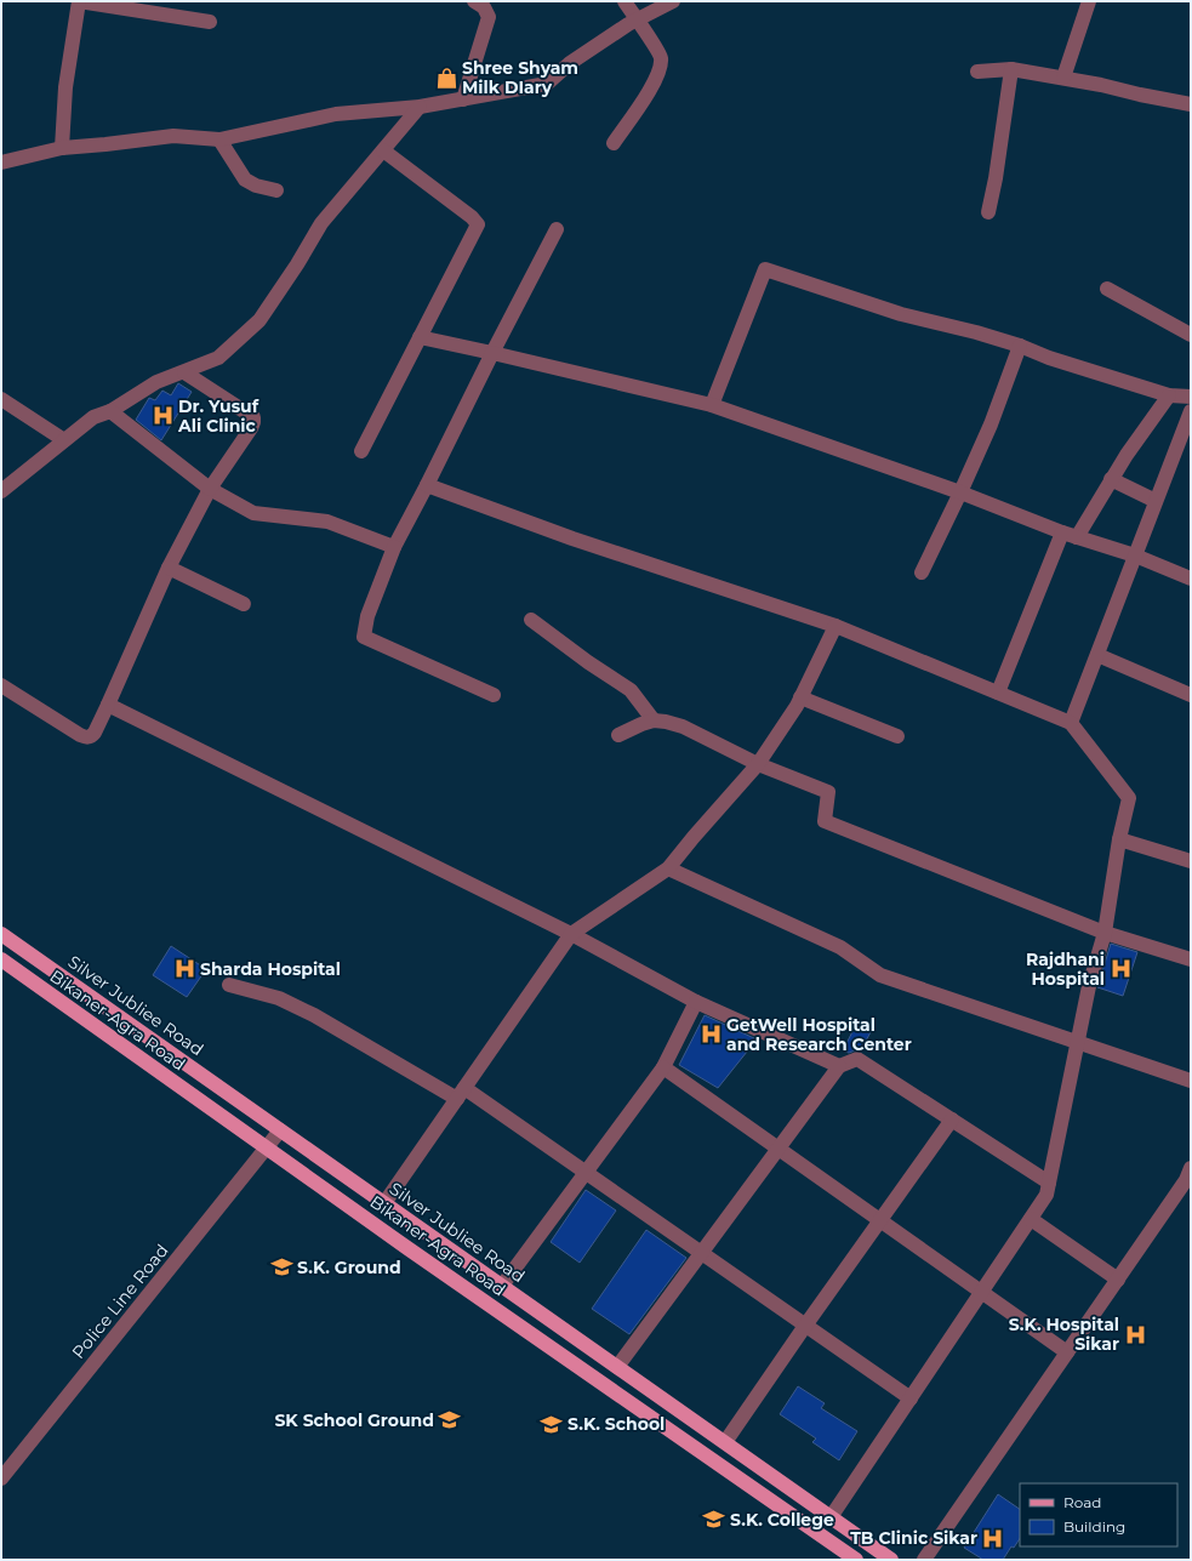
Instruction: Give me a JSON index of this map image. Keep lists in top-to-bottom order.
{
  "streets": {
    "main road": ["Silver Jubliee Road", "Bikaner-Agra Road"],
    "street": ["Police Line Road"]
  },
  "crossings": [
    ["Silver Jubliee Road", "Police Line Road"],
    ["Bikaner-Agra Road", "Police Line Road"]
  ],
  "places": {
    "shop": ["Shree Shyam Milk DIary"],
    "hospital": [
      "Dr. Yusuf Ali Clinic",
      "Sharda Hospital",
      "Rajdhani Hospital",
      "GetWell Hospital and Research Center",
      "S.K. Hospital Sikar",
      "TB Clinic Sikar"
    ],
    "school or university": [
      "S.K. Ground",
      "SK School Ground",
      "S.K. School",
      "S.K. College"
    ]
  },
  "legend": ["Road", "Building"]
}
